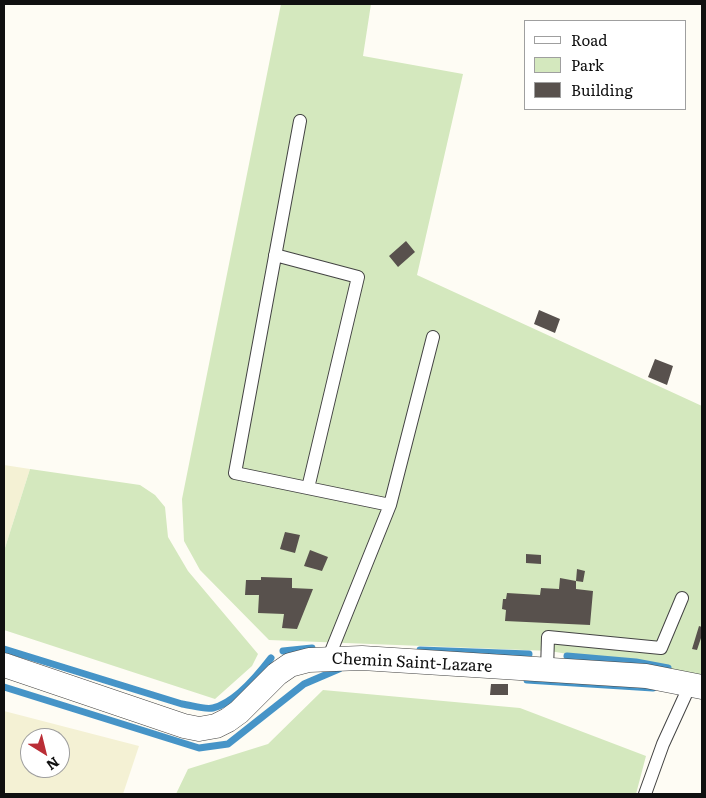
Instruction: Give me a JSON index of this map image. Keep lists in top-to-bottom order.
{
  "streets": {
    "street": ["Chemin Saint-Lazare"]
  },
  "legend": ["Road", "Park", "Building"],
  "north": "bottom right"
}
